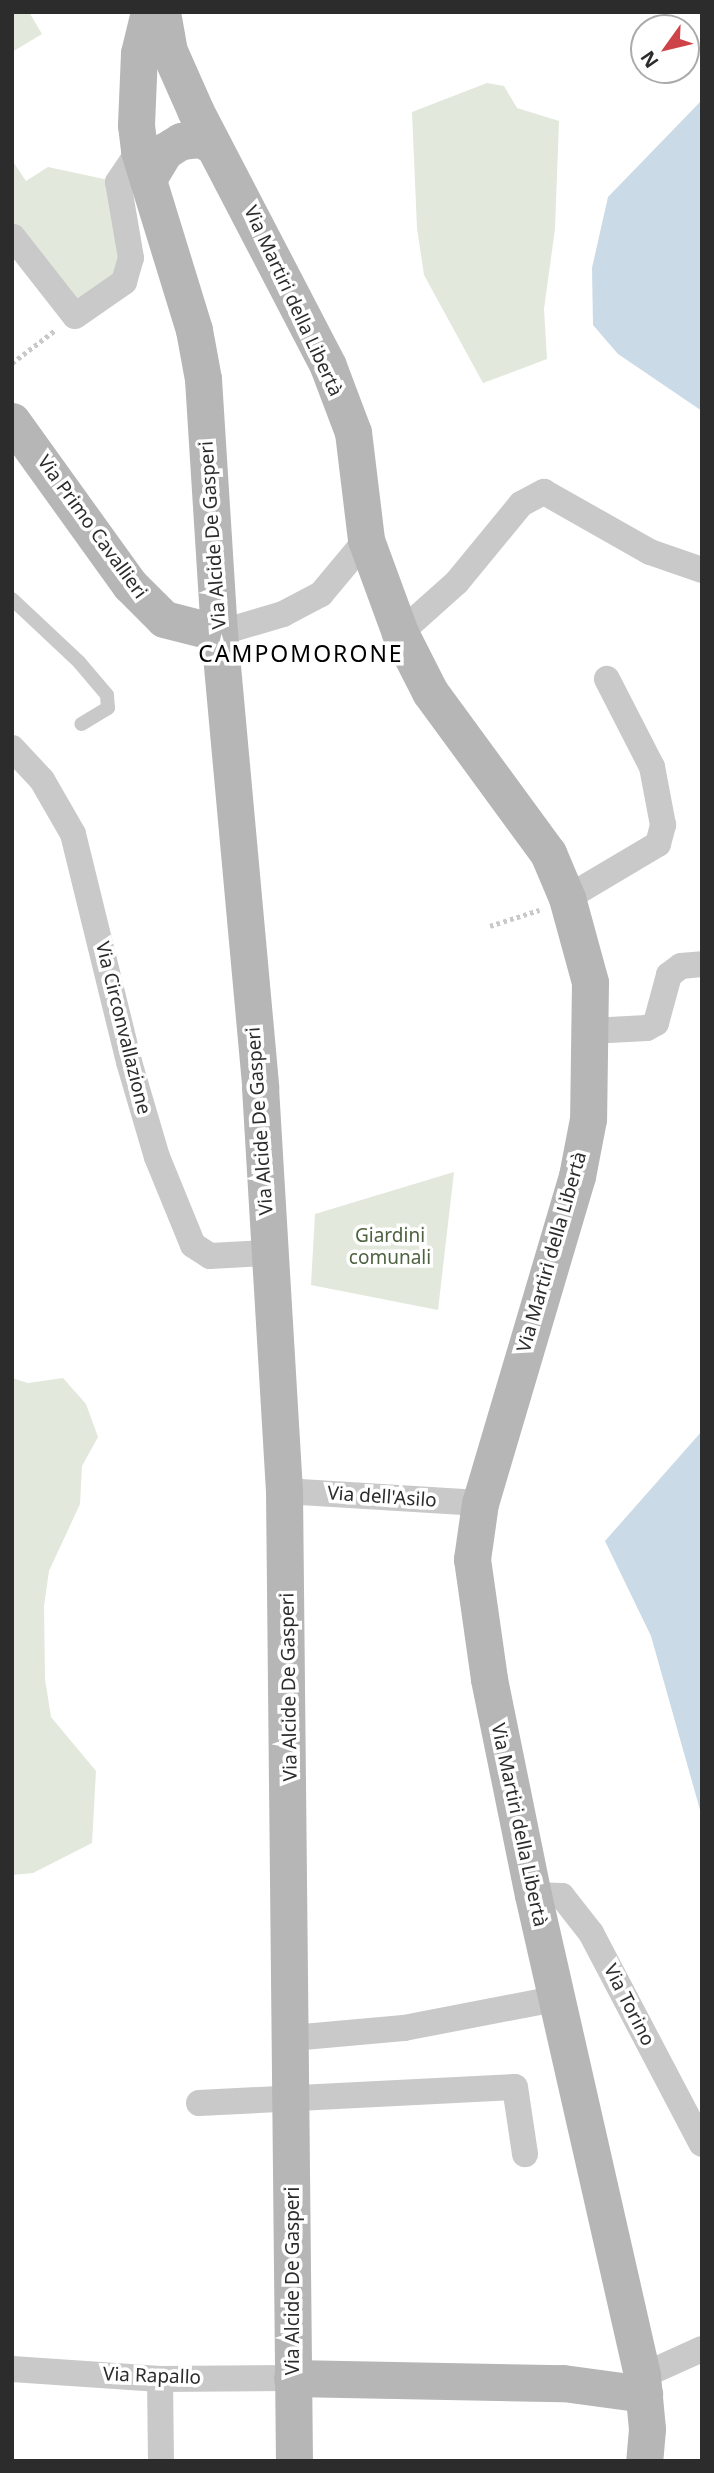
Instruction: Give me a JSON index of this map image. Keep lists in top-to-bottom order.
{
  "streets": {
    "street": [
      "Via Martiri della Libertà",
      "Via Primo Cavallieri",
      "Via Alcide De Gasperi",
      "Via Circonvallazione",
      "Via dell'Asilo",
      "Via Torino",
      "Via Rapallo"
    ]
  },
  "crossings": [
    ["Via Martiri della Libertà", "Via dell'Asilo"],
    ["Via Martiri della Libertà", "Via Torino"],
    ["Via Primo Cavallieri", "Via Alcide De Gasperi"],
    ["Via Alcide De Gasperi", "Via Circonvallazione"],
    ["Via Alcide De Gasperi", "Via dell'Asilo"],
    ["Via Alcide De Gasperi", "Via Rapallo"]
  ],
  "districts": ["CAMPOMORONE"],
  "parks": ["Giardini comunali"],
  "north": "bottom left"
}
